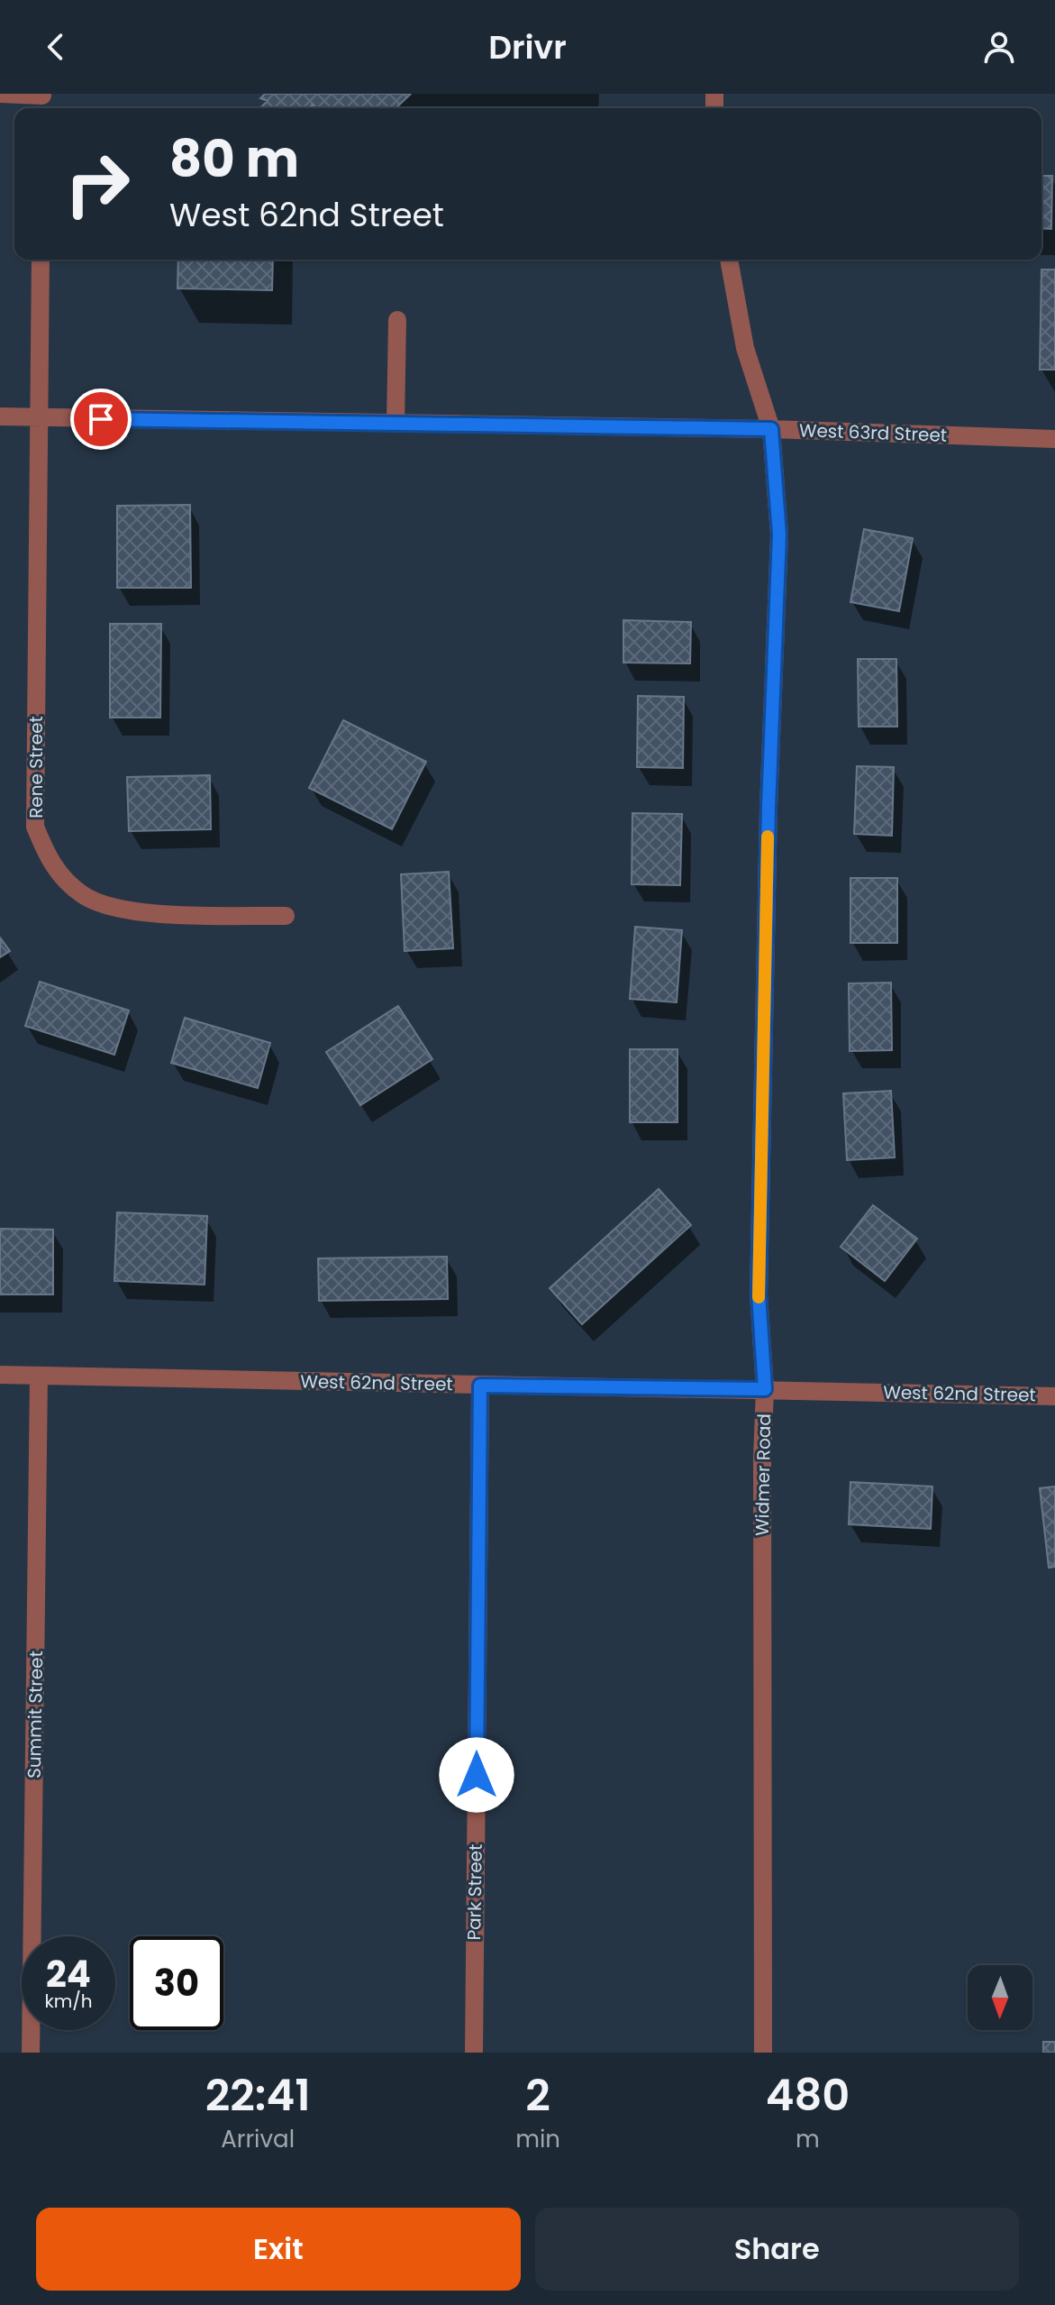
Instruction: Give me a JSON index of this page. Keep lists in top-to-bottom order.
{
  "streets": {
    "street": [
      "West 63rd Street",
      "Rene Street",
      "West 62nd Street",
      "Widmer Road",
      "Summit Street",
      "Park Street"
    ]
  },
  "crossings": [
    ["West 63rd Street", "Rene Street"],
    ["West 63rd Street", "Widmer Road"],
    ["West 62nd Street", "Widmer Road"],
    ["West 62nd Street", "Summit Street"],
    ["West 62nd Street", "Park Street"]
  ],
  "north": "bottom",
  "page": {
    "header": "Drivr",
    "turn": ["80 m", "West 62nd Street"],
    "speed": "24 km/h",
    "limit": "30",
    "eta": [
      "22:41",
      "Arrival",
      "2",
      "min",
      "480",
      "m"
    ],
    "buttons": ["Exit", "Share"]
  }
}
